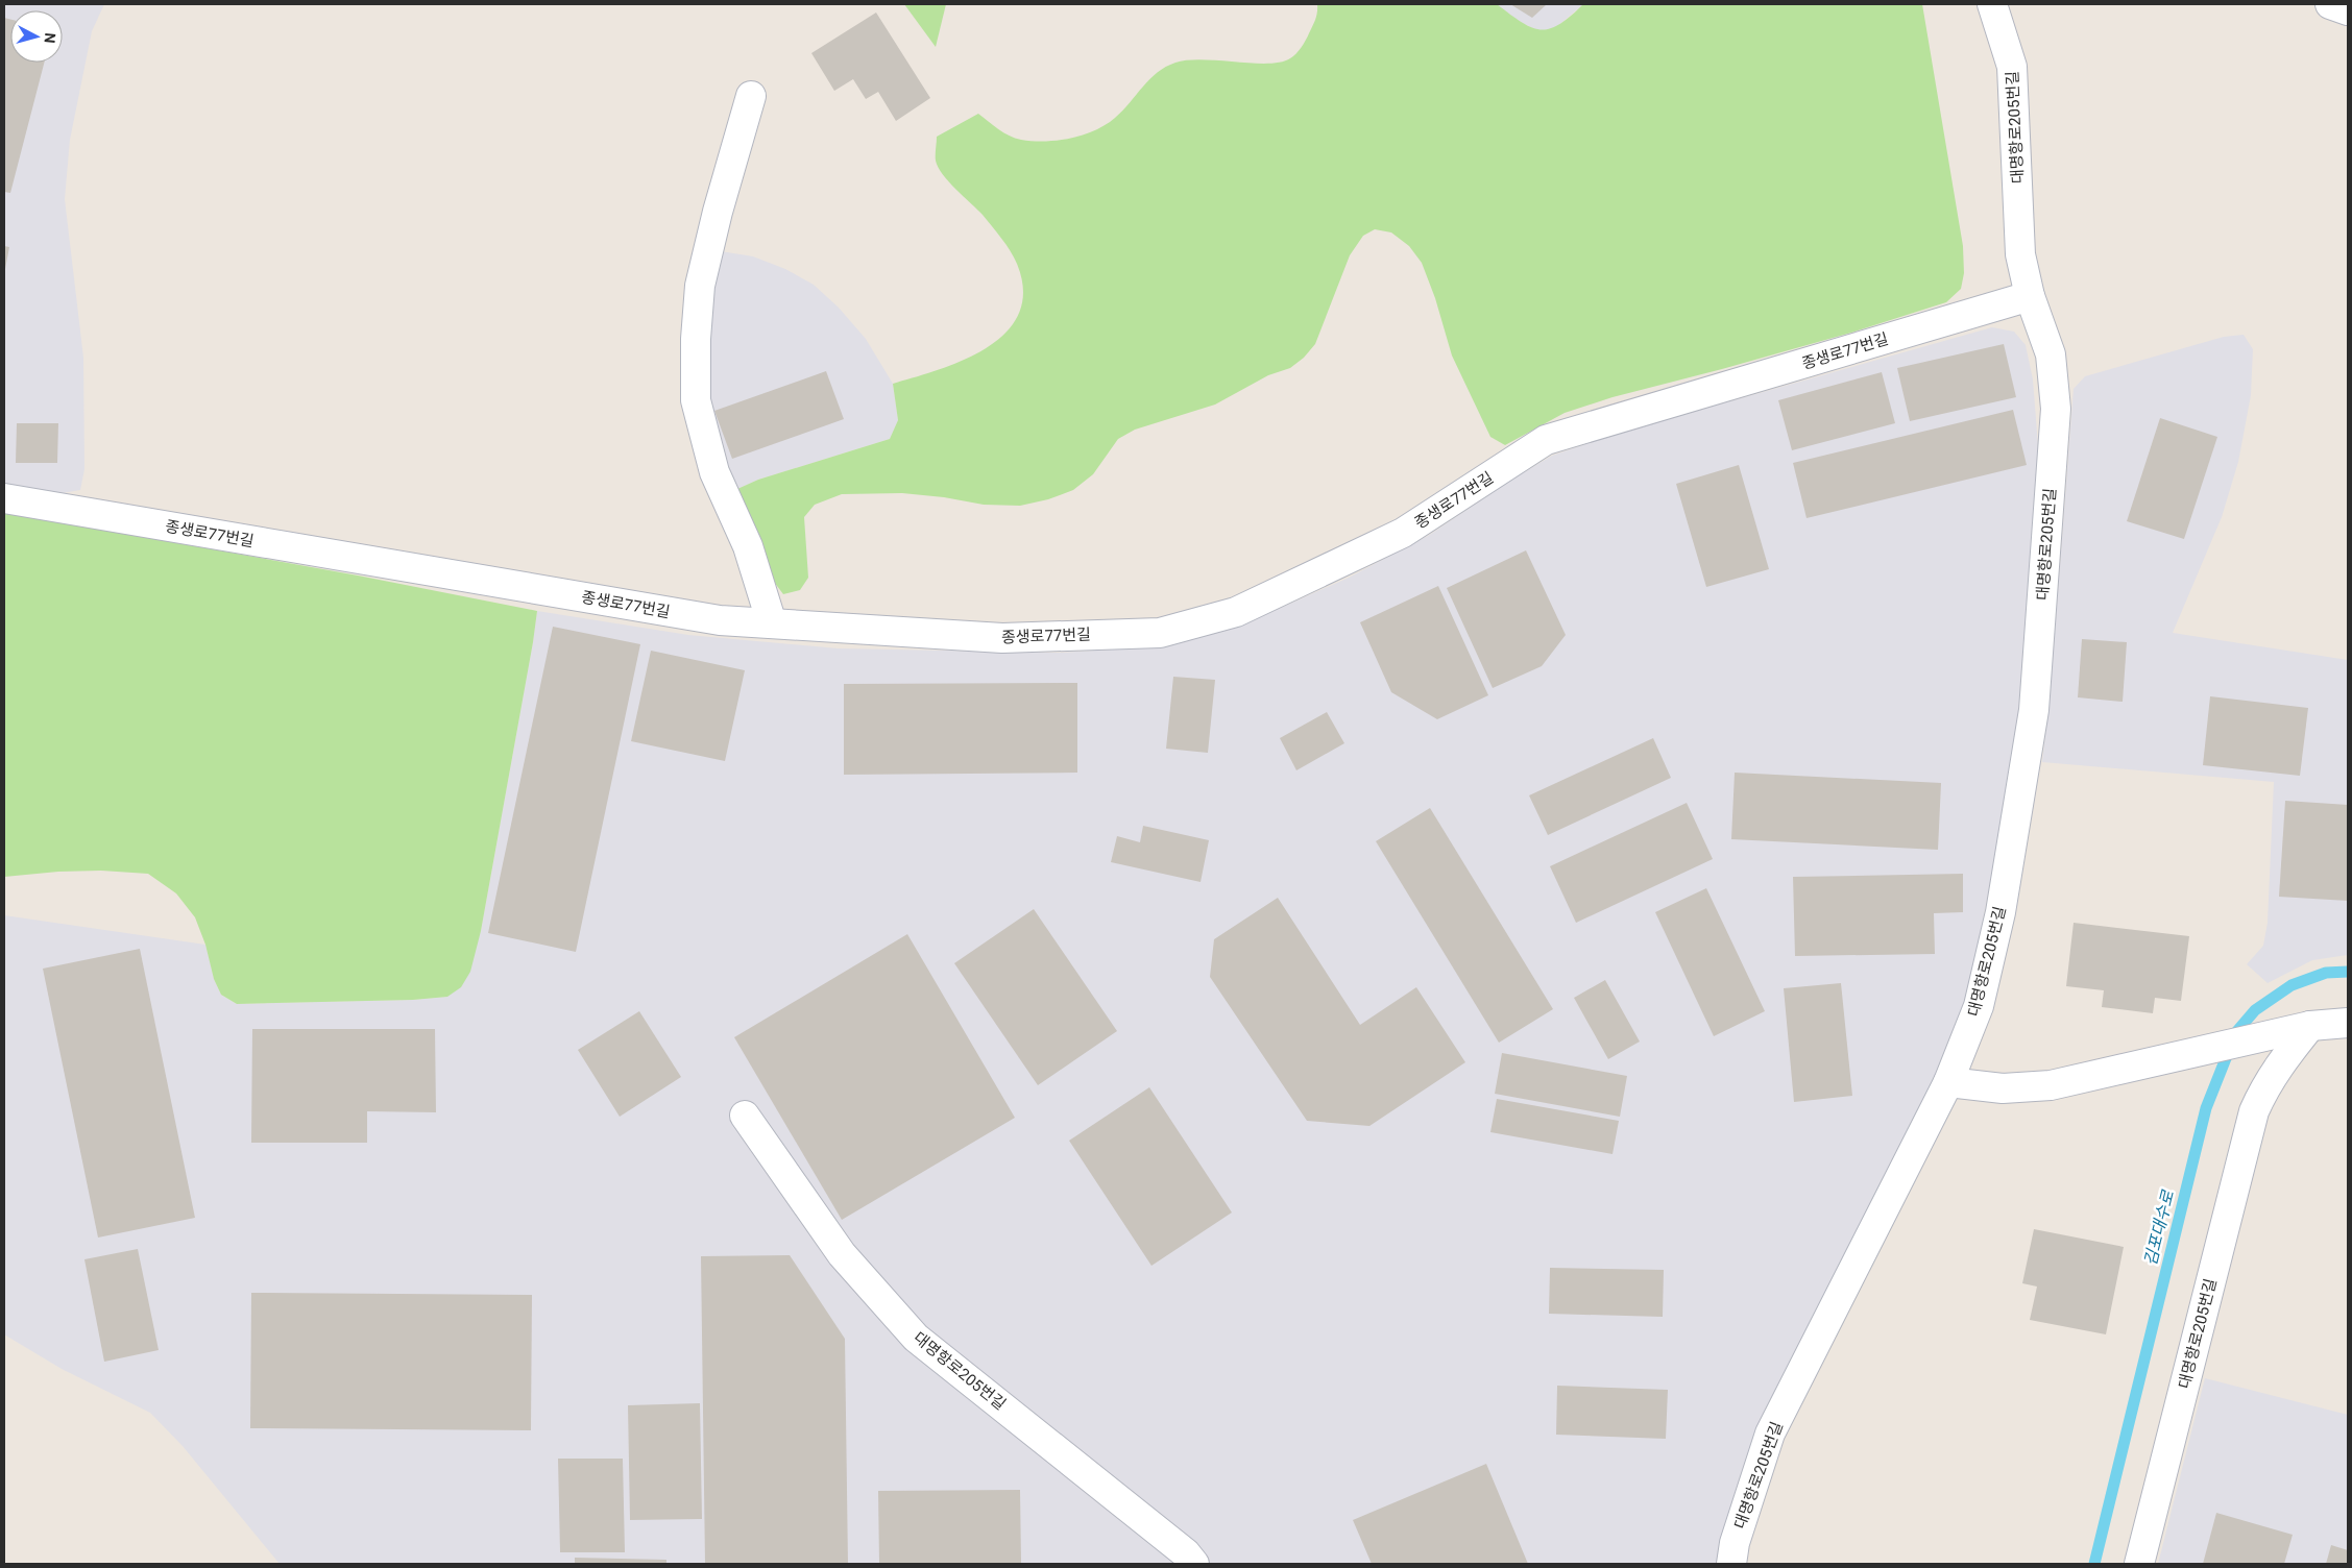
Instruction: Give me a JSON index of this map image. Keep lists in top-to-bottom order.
{
  "streets": {
    "lane": ["대명항로205번길", "종생로77번길"]
  },
  "crossings": [
    ["대명항로205번길", "종생로77번길"]
  ],
  "water": ["김포대수로"],
  "north": "right"
}
